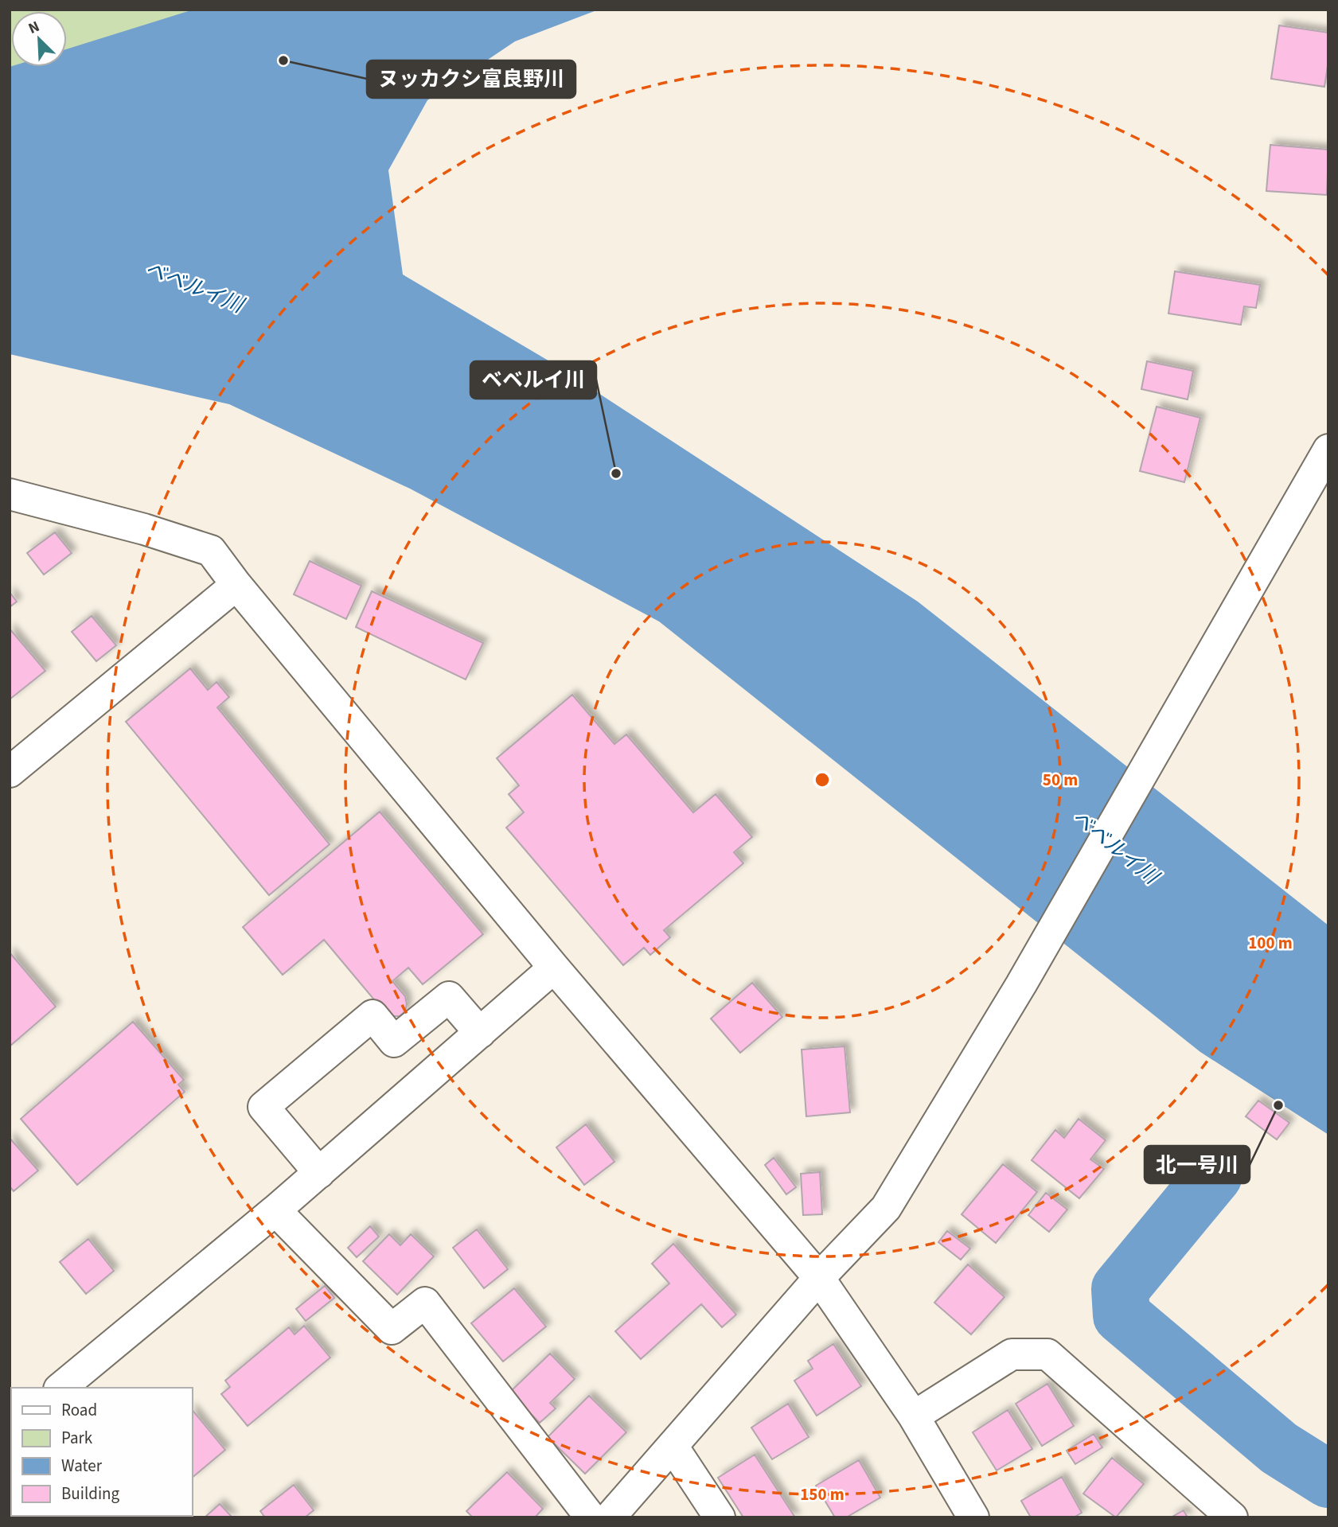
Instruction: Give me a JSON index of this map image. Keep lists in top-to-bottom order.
{
  "water": ["ベベルイ川"],
  "places": ["ヌッカクシ富良野川", "ベベルイ川", "北一号川"],
  "legend": [
    "Road",
    "Park",
    "Water",
    "Building"
  ],
  "north": "top left",
  "rings": ["50 m", "100 m", "150 m"]
}
